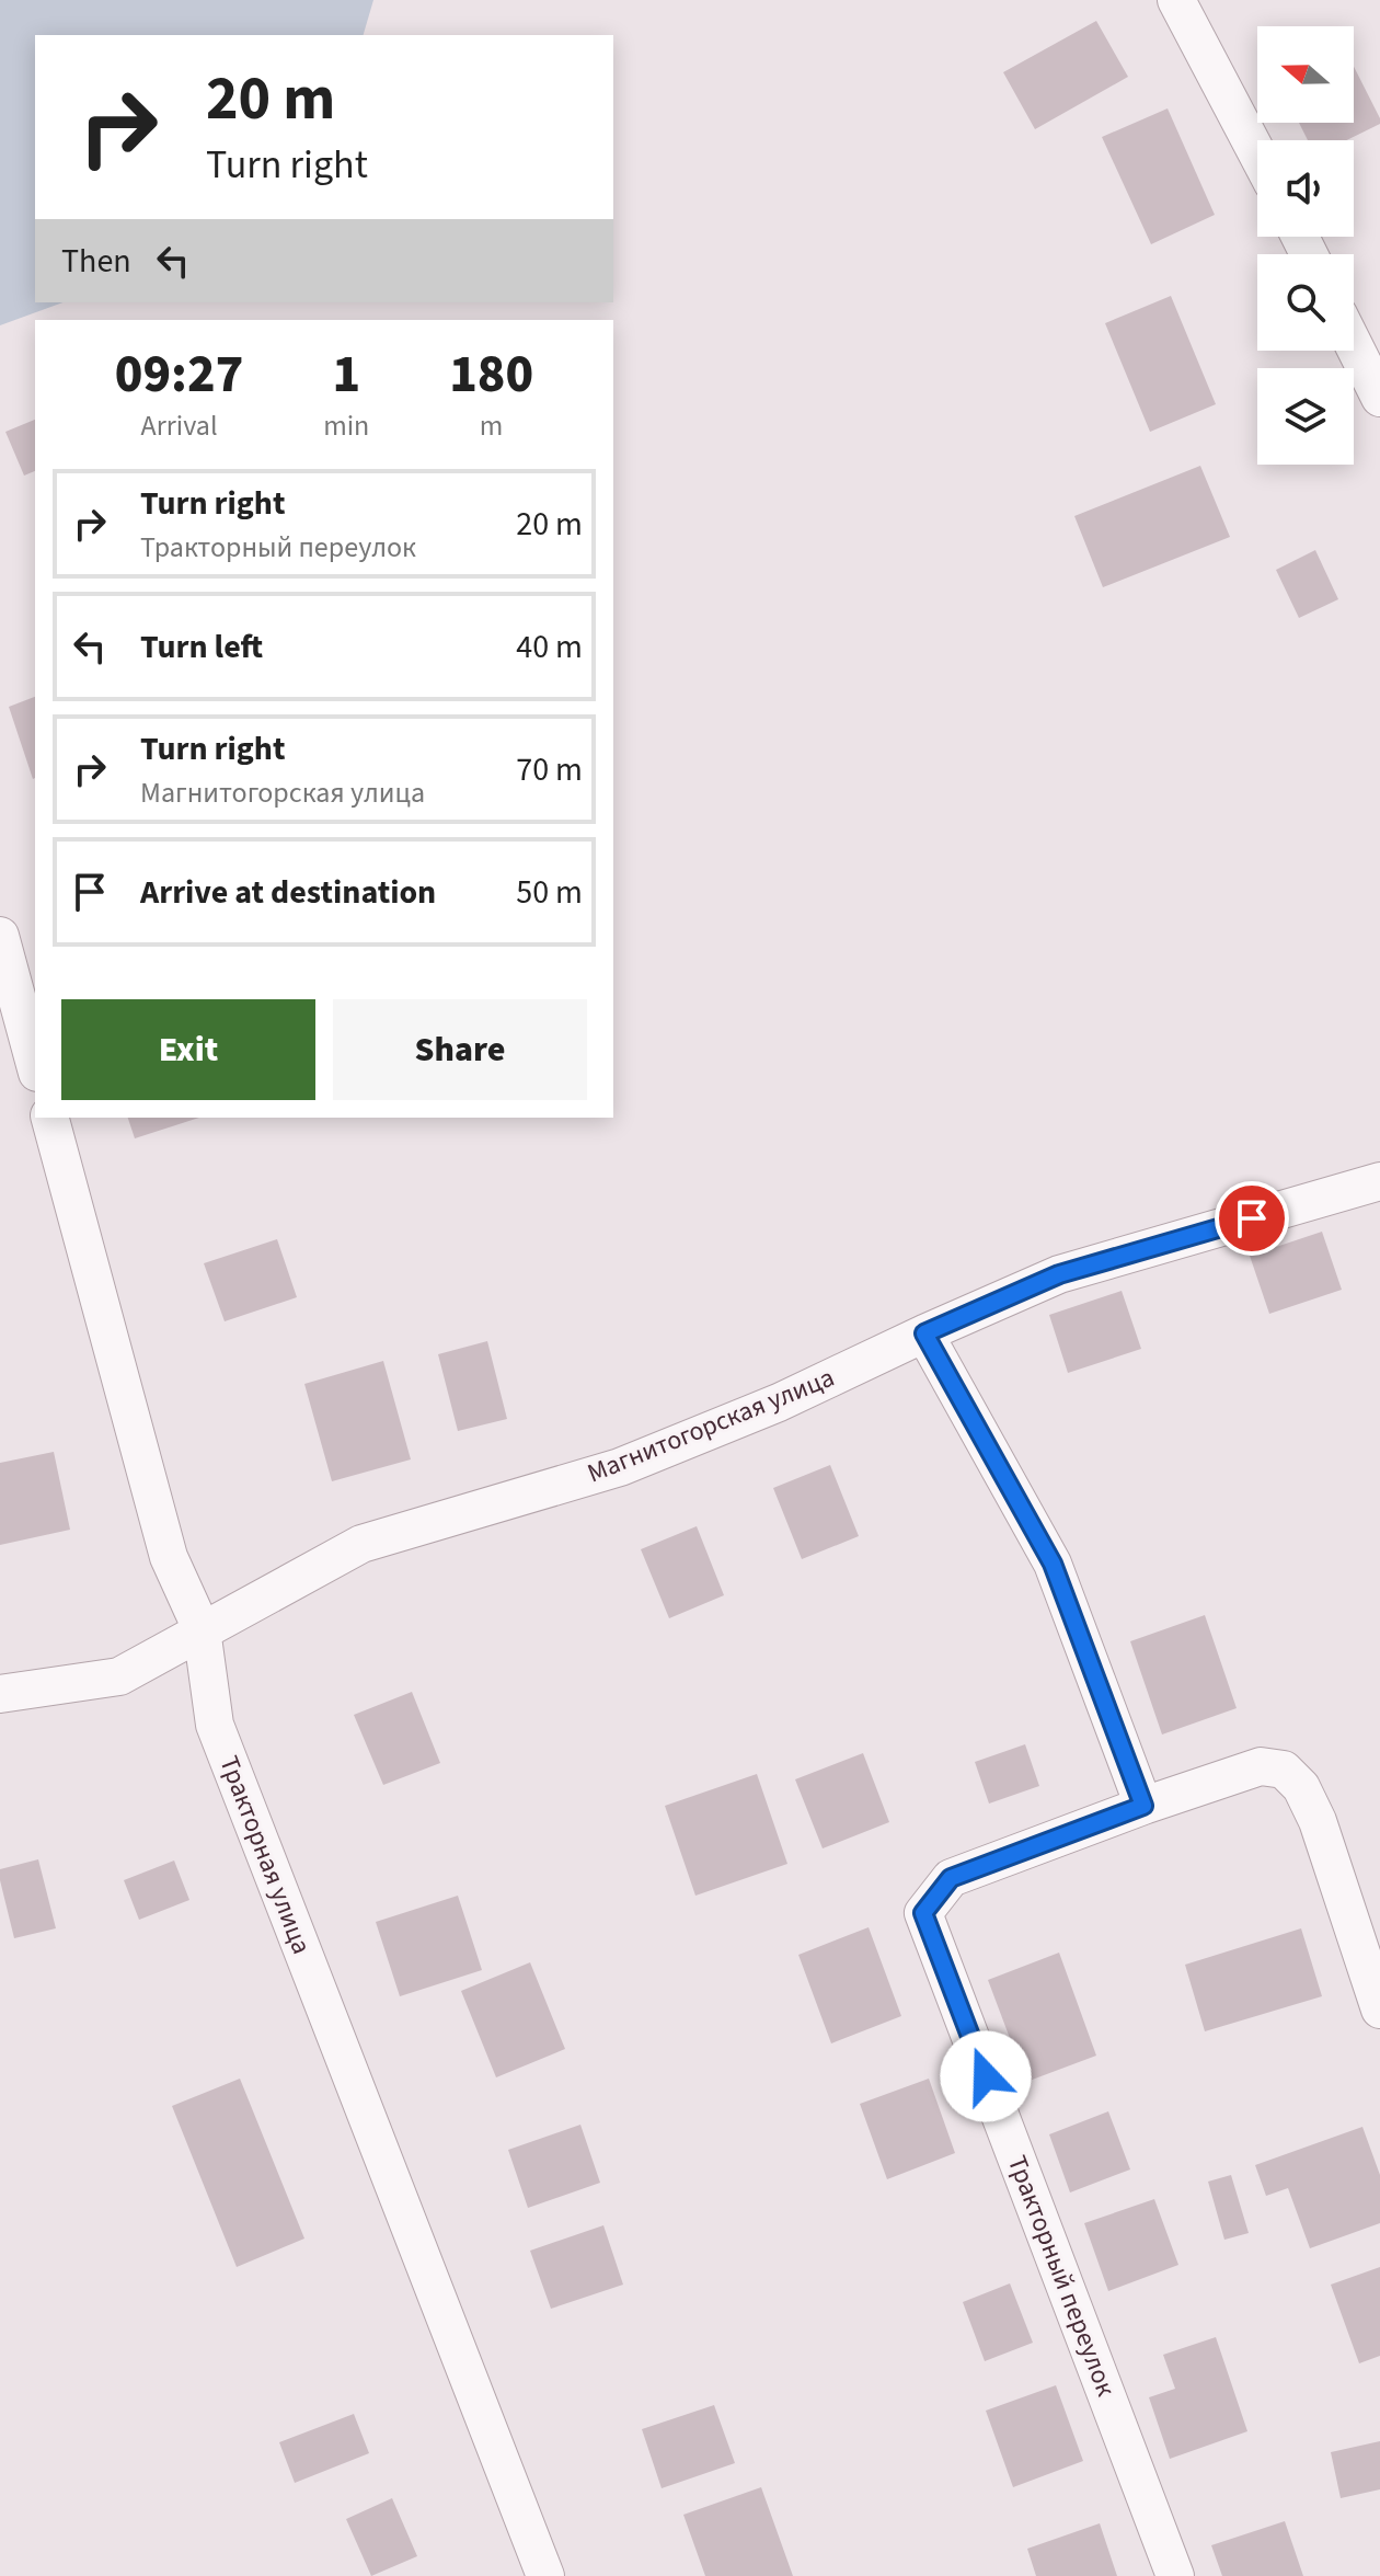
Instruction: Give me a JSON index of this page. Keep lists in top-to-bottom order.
{
  "streets": {
    "street": ["Магнитогорская улица", "Тракторная улица", "Тракторный переулок"]
  },
  "crossings": [
    ["Магнитогорская улица", "Тракторная улица"]
  ],
  "north": "left",
  "page": {
    "turn": ["20 m", "Turn right"],
    "then": "Then",
    "eta": [
      "09:27",
      "Arrival",
      "1",
      "min",
      "180",
      "m"
    ],
    "list": [
      {
        "name": "Turn right",
        "note": "Тракторный переулок",
        "value": "20 m"
      },
      {
        "name": "Turn left",
        "value": "40 m"
      },
      {
        "name": "Turn right",
        "note": "Магнитогорская улица",
        "value": "70 m"
      },
      {
        "name": "Arrive at destination",
        "value": "50 m"
      }
    ],
    "buttons": ["Exit", "Share"]
  }
}
